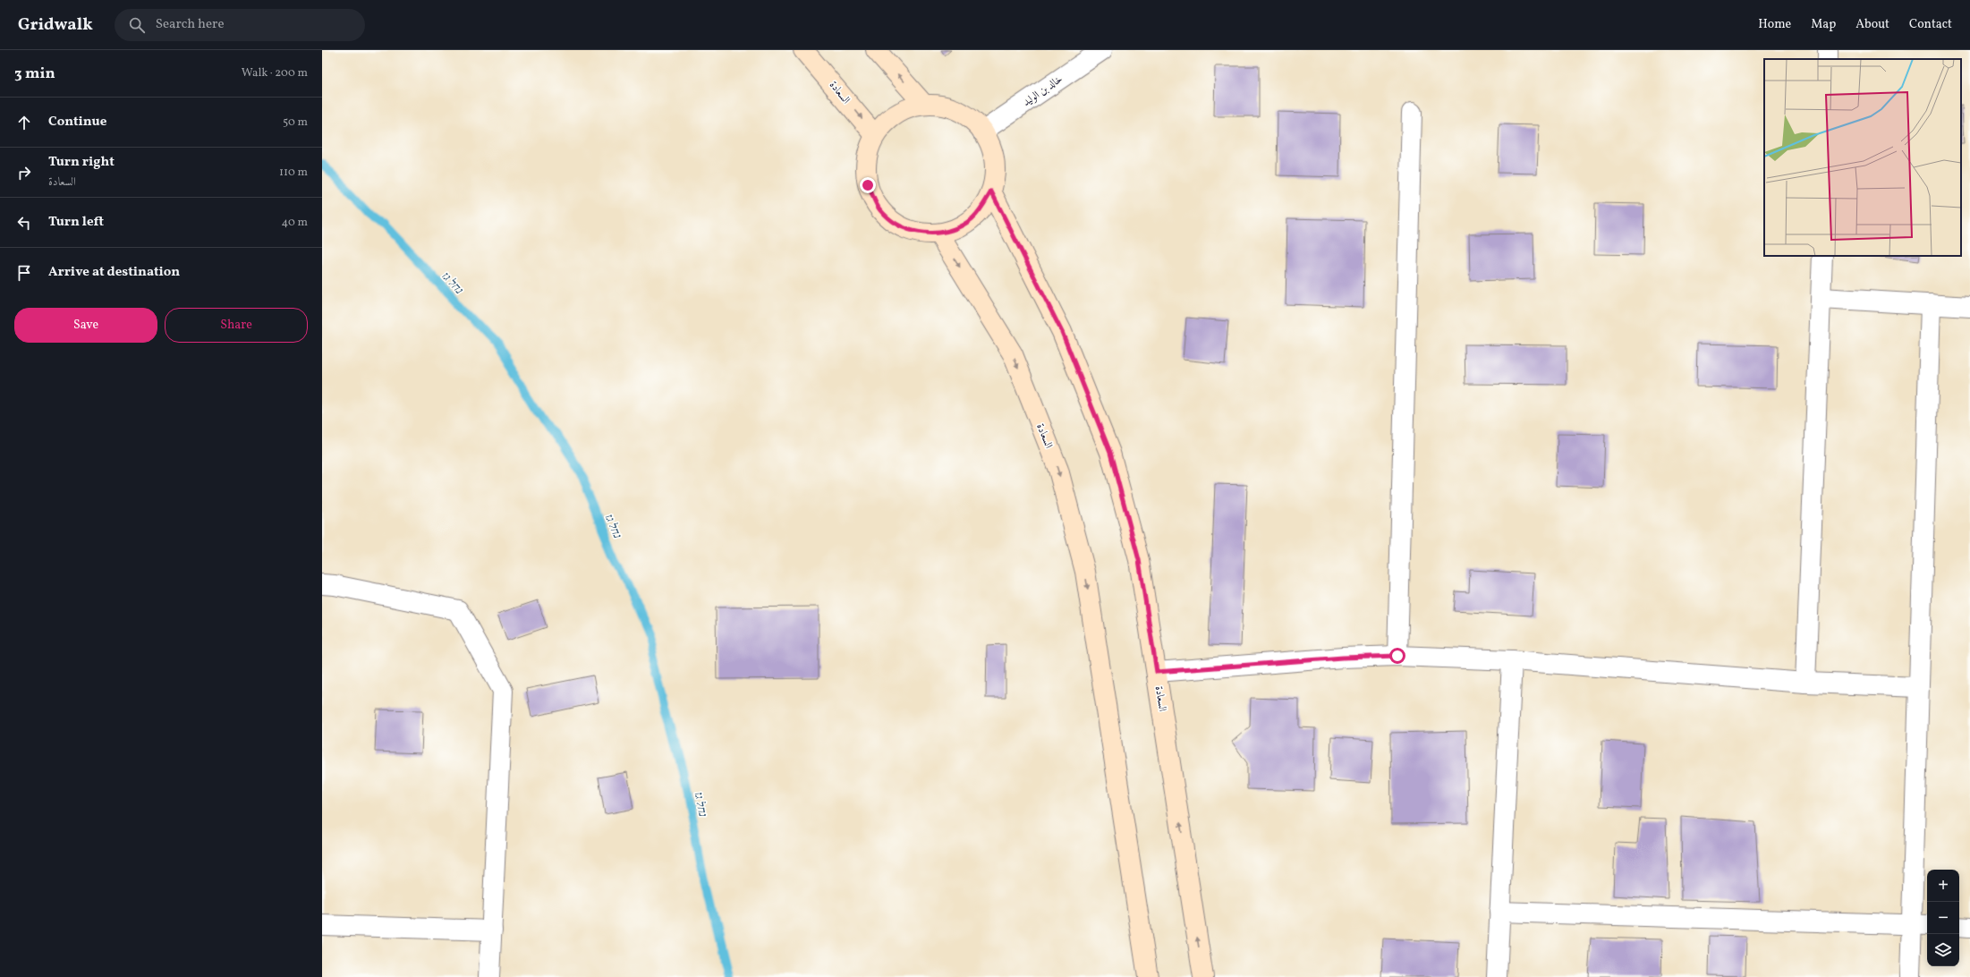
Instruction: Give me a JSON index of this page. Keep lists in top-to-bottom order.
{
  "streets": {
    "street": ["خالد بن الوليد", "السعادة"]
  },
  "water": ["נחל גז"],
  "page": {
    "header": "Gridwalk",
    "search": "Search here",
    "nav": [
      "Home",
      "Map",
      "About",
      "Contact"
    ],
    "heading": ["3 min", "Walk · 200 m"],
    "list": [
      ["Continue", "50 m"],
      ["Turn right", "السعادة", "110 m"],
      ["Turn left", "40 m"],
      "Arrive at destination"
    ],
    "buttons": ["Save", "Share"],
    "map_buttons": ["+", "−"]
  }
}
